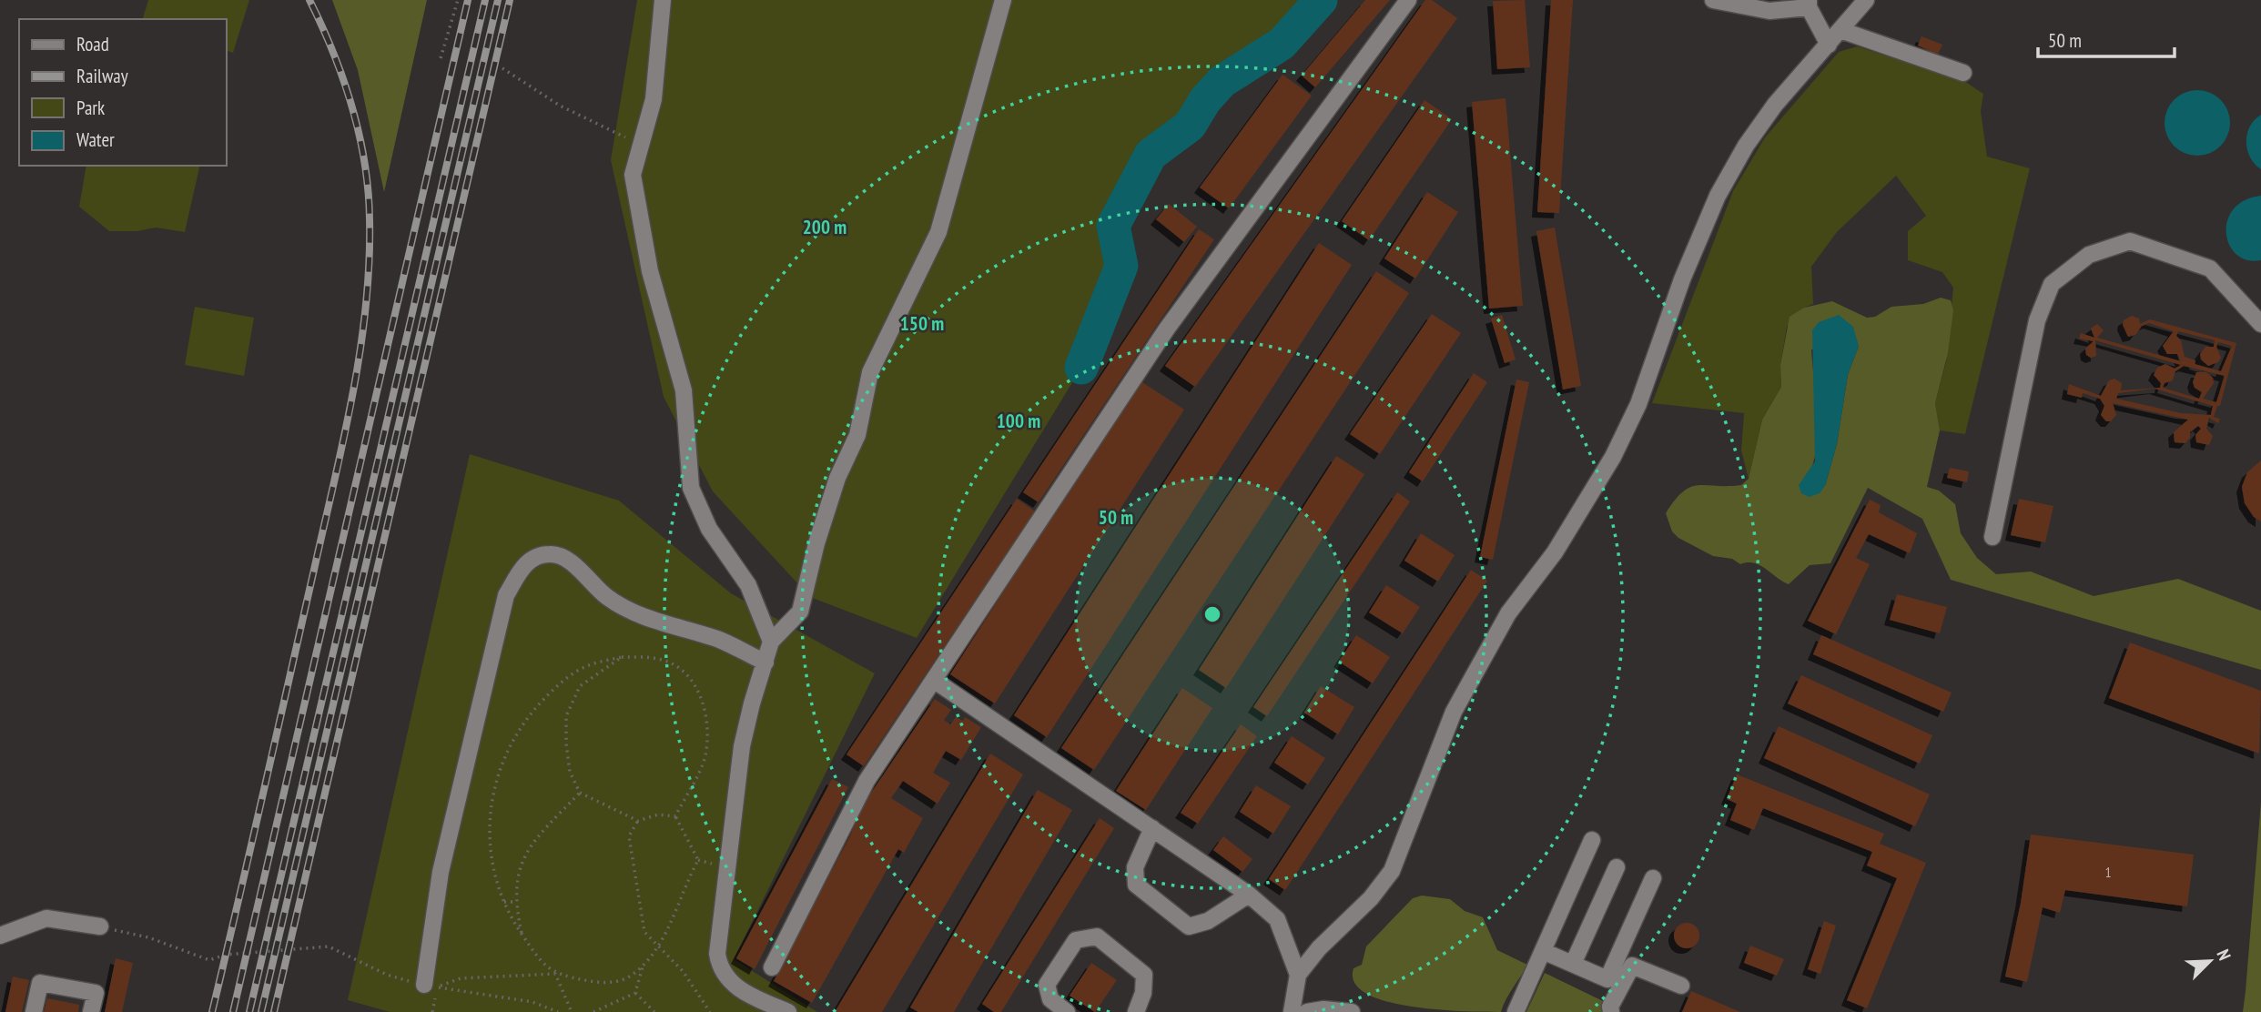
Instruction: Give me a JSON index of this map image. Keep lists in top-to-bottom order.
{
  "house_numbers": ["1"],
  "legend": [
    "Road",
    "Railway",
    "Park",
    "Water"
  ],
  "scale_bar": "50 m",
  "north": "top right",
  "rings": [
    "200 m",
    "150 m",
    "100 m",
    "50 m"
  ]
}
